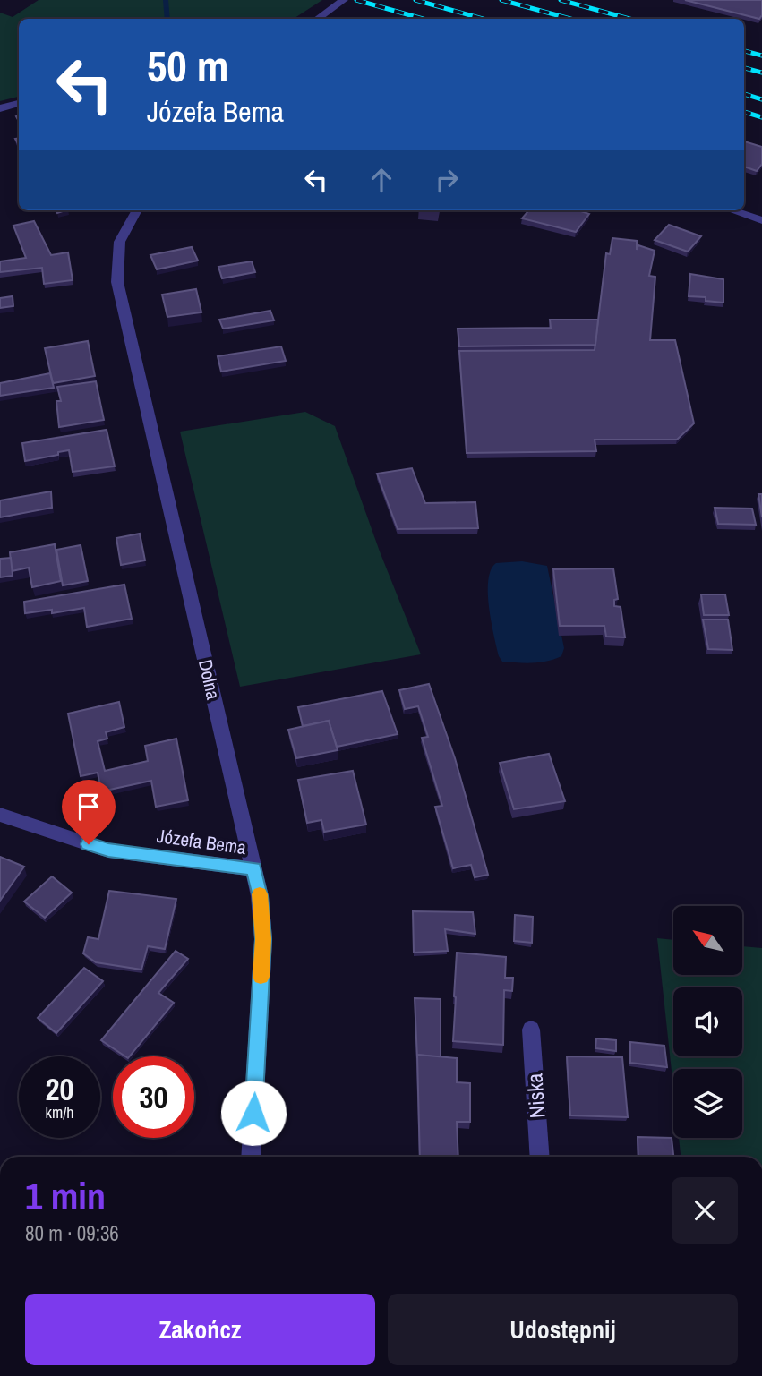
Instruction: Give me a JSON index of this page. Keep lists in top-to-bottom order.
{
  "streets": {
    "street": ["Dolna", "Józefa Bema", "Niska"]
  },
  "crossings": [
    ["Dolna", "Józefa Bema"]
  ],
  "north": "top left",
  "page": {
    "turn": ["50 m", "Józefa Bema"],
    "speed": "20 km/h",
    "limit": "30",
    "heading": ["1 min", "80 m · 09:36"],
    "buttons": ["Zakończ", "Udostępnij"]
  }
}
